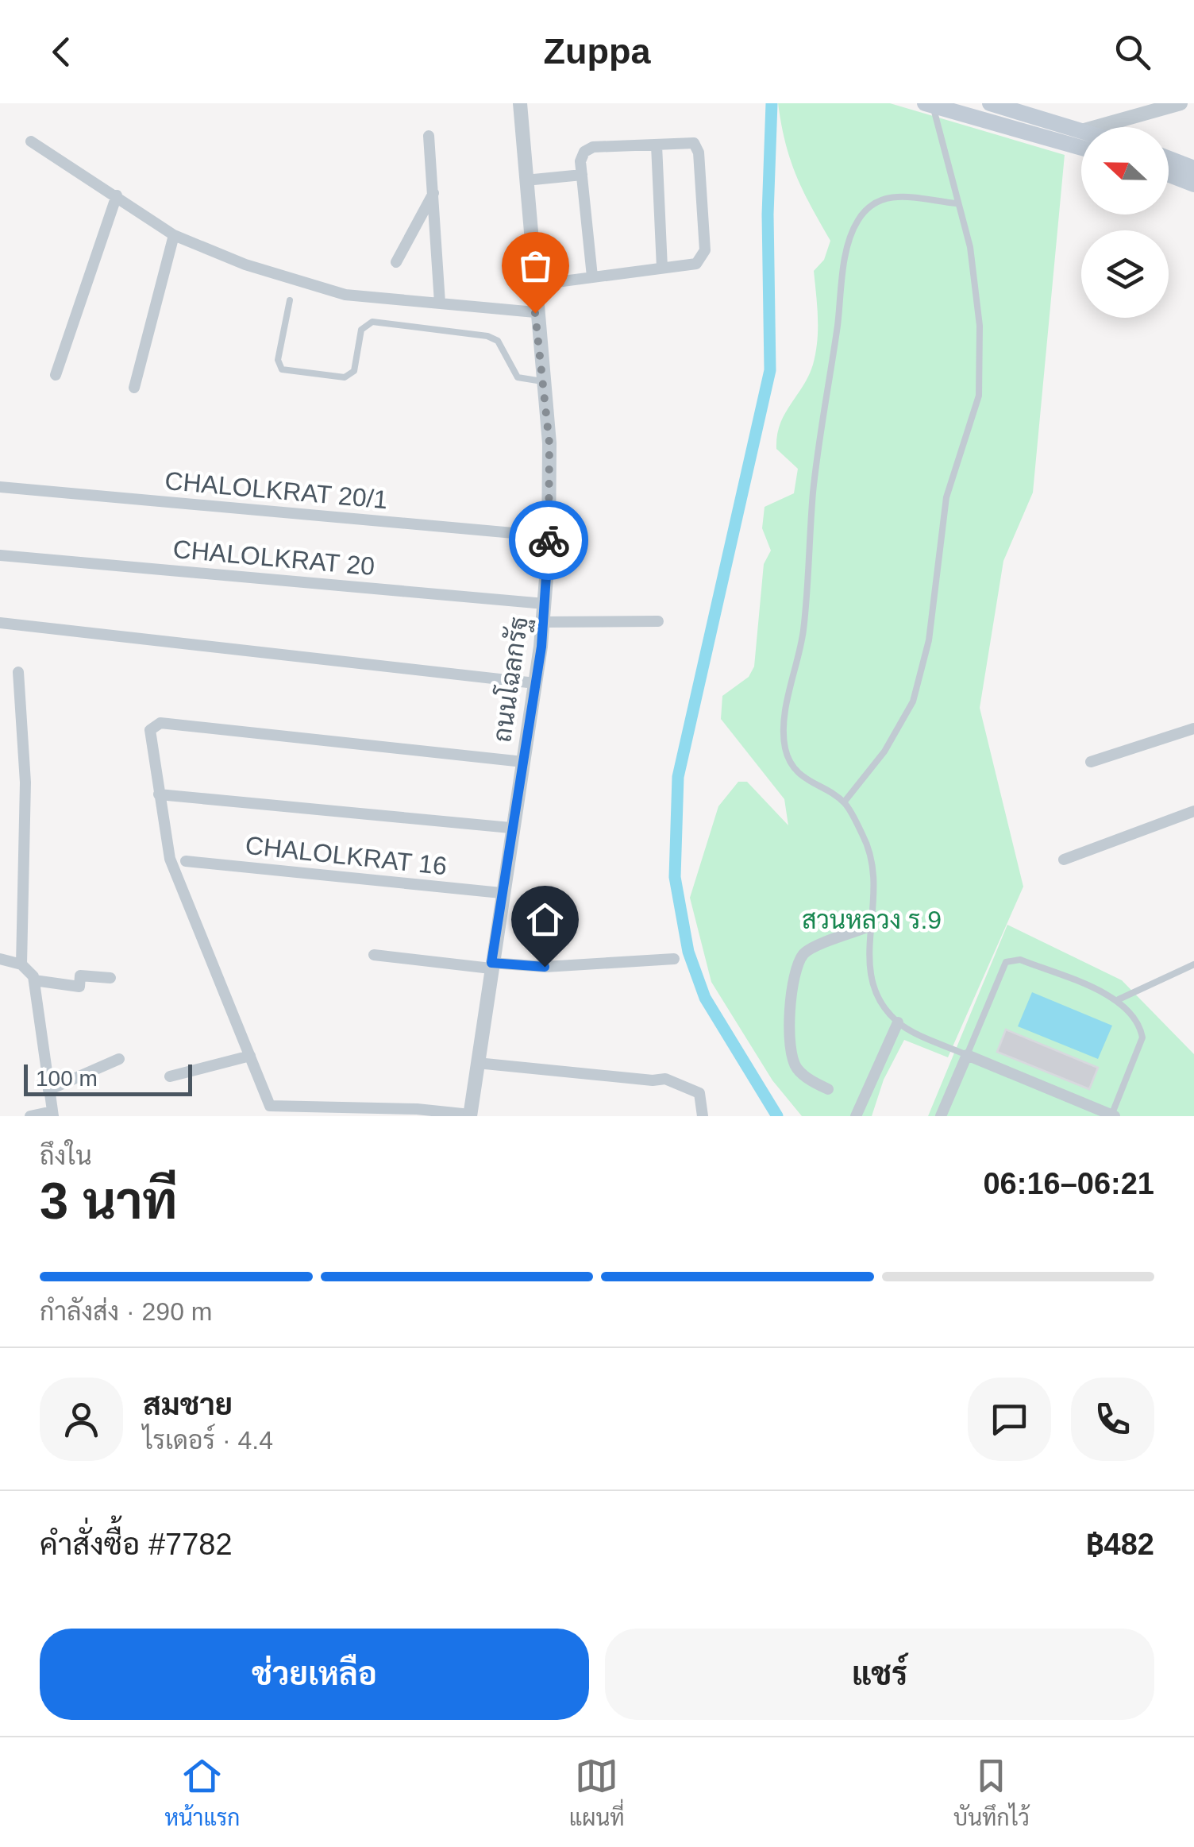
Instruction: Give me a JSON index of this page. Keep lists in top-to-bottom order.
{
  "streets": {
    "street": [
      "CHALOLKRAT 20/1",
      "CHALOLKRAT 20",
      "ถนนโฉลกรัฐ",
      "CHALOLKRAT 16"
    ]
  },
  "crossings": [
    ["CHALOLKRAT 20/1", "ถนนโฉลกรัฐ"],
    ["CHALOLKRAT 20", "ถนนโฉลกรัฐ"],
    ["ถนนโฉลกรัฐ", "CHALOLKRAT 16"]
  ],
  "parks": ["สวนหลวง ร.9"],
  "scale_bar": "100 m",
  "north": "left",
  "page": {
    "header": "Zuppa",
    "scale": "100 m",
    "heading": ["3 นาที", "ถึงใน", "06:16–06:21"],
    "panel": [
      "สมชาย",
      "ไรเดอร์ · 4.4",
      "คำสั่งซื้อ #7782",
      "฿482"
    ],
    "bar": "กำลังส่ง · 290 m",
    "buttons": ["ช่วยเหลือ", "แชร์"],
    "tabs": ["หน้าแรก", "แผนที่", "บันทึกไว้"]
  }
}
